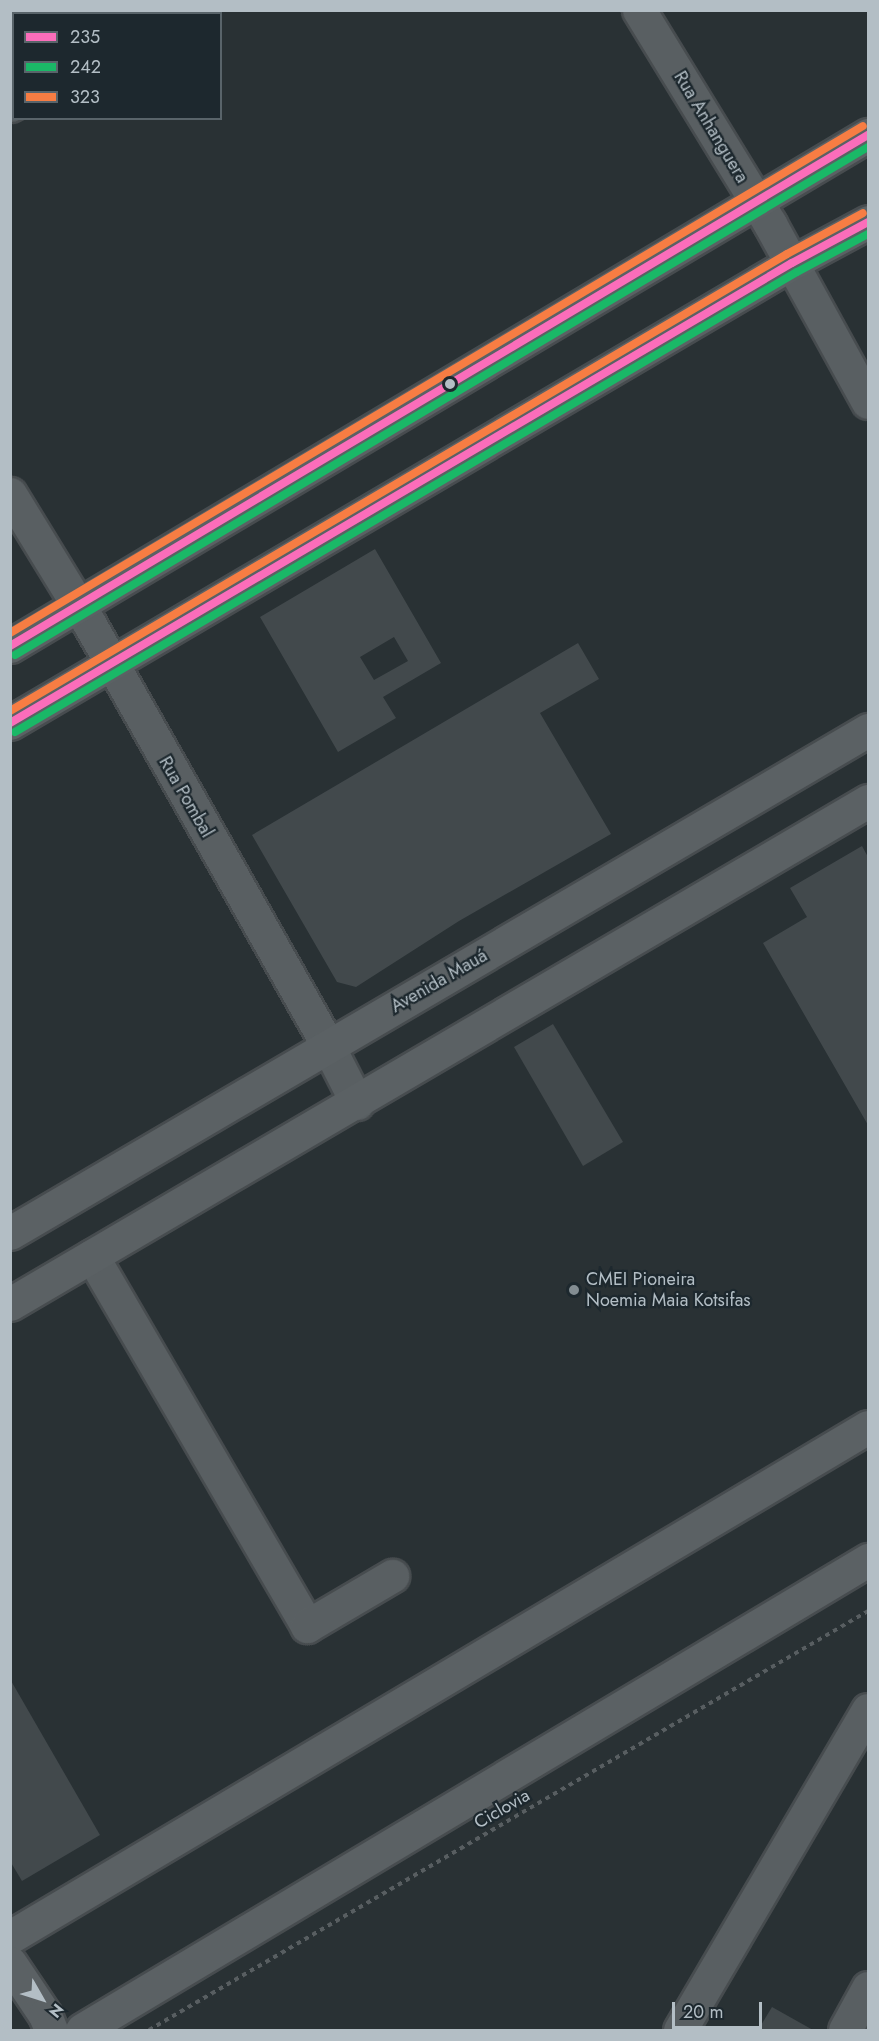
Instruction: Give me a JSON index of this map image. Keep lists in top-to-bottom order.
{
  "streets": {
    "main road": ["Avenida Mauá"],
    "street": ["Rua Anhanguera", "Rua Pombal"],
    "path": ["Ciclovia"]
  },
  "crossings": [
    ["Rua Pombal", "Avenida Mauá"]
  ],
  "places": ["CMEI Pioneira Noemia Maia Kotsifas"],
  "lines": ["transit line 323", "transit line 235", "transit line 242"],
  "legend": ["235", "242", "323"],
  "scale_bar": "20 m",
  "north": "bottom right"
}
